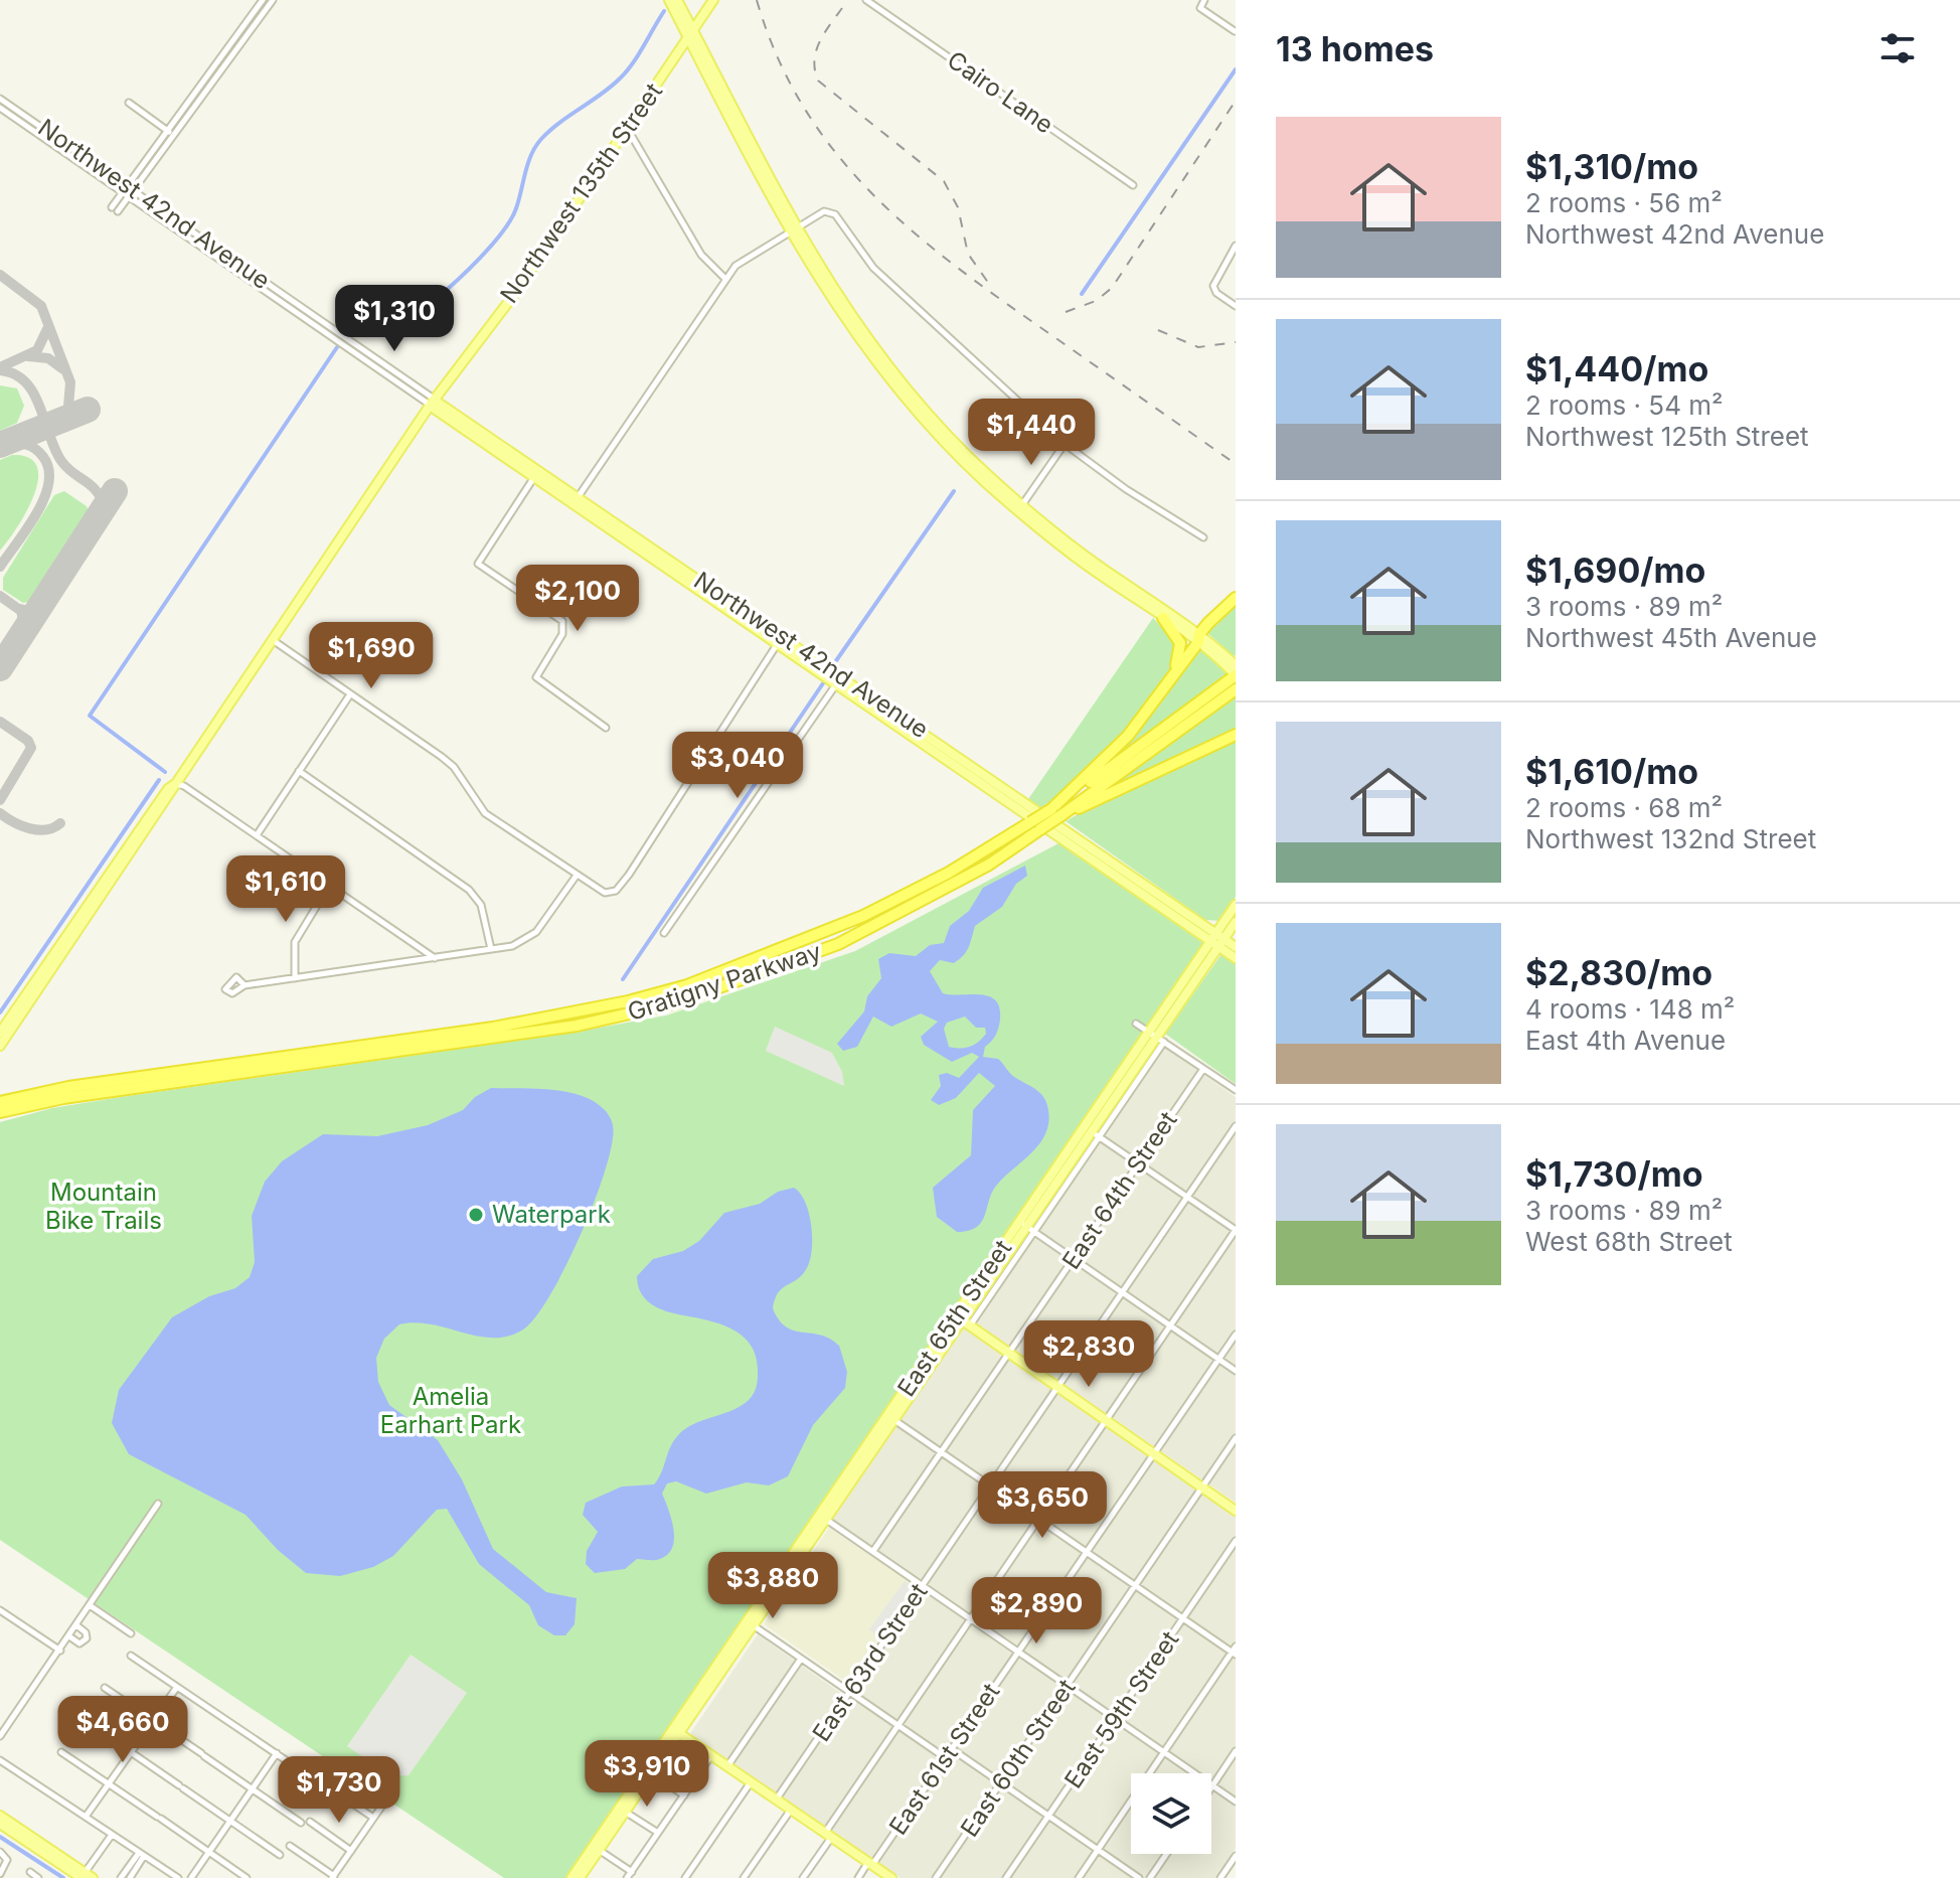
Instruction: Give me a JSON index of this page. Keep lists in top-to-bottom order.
{
  "streets": {
    "highway": ["Gratigny Parkway"],
    "main road": ["Northwest 135th Street", "Northwest 42nd Avenue", "East 65th Street"],
    "street": [
      "Cairo Lane",
      "East 64th Street",
      "East 63rd Street",
      "East 59th Street",
      "East 60th Street",
      "East 61st Street"
    ]
  },
  "crossings": [
    ["Northwest 135th Street", "Northwest 42nd Avenue"],
    ["Northwest 42nd Avenue", "East 65th Street"]
  ],
  "parks": ["Mountain Bike Trails", "Amelia Earhart Park"],
  "places": ["Waterpark"],
  "page": {
    "heading": "13 homes",
    "list": [
      {
        "name": "$1,310/mo",
        "note": "2 rooms · 56 m² · Northwest 42nd Avenue"
      },
      {
        "name": "$1,440/mo",
        "note": "2 rooms · 54 m² · Northwest 125th Street"
      },
      {
        "name": "$1,690/mo",
        "note": "3 rooms · 89 m² · Northwest 45th Avenue"
      },
      {
        "name": "$1,610/mo",
        "note": "2 rooms · 68 m² · Northwest 132nd Street"
      },
      {
        "name": "$2,830/mo",
        "note": "4 rooms · 148 m² · East 4th Avenue"
      },
      {
        "name": "$1,730/mo",
        "note": "3 rooms · 89 m² · West 68th Street"
      }
    ],
    "price": [
      "$1,310",
      "$1,440",
      "$2,100",
      "$1,690",
      "$3,040",
      "$1,610",
      "$2,830",
      "$3,650",
      "$3,880",
      "$2,890",
      "$4,660",
      "$3,910",
      "$1,730"
    ]
  }
}
